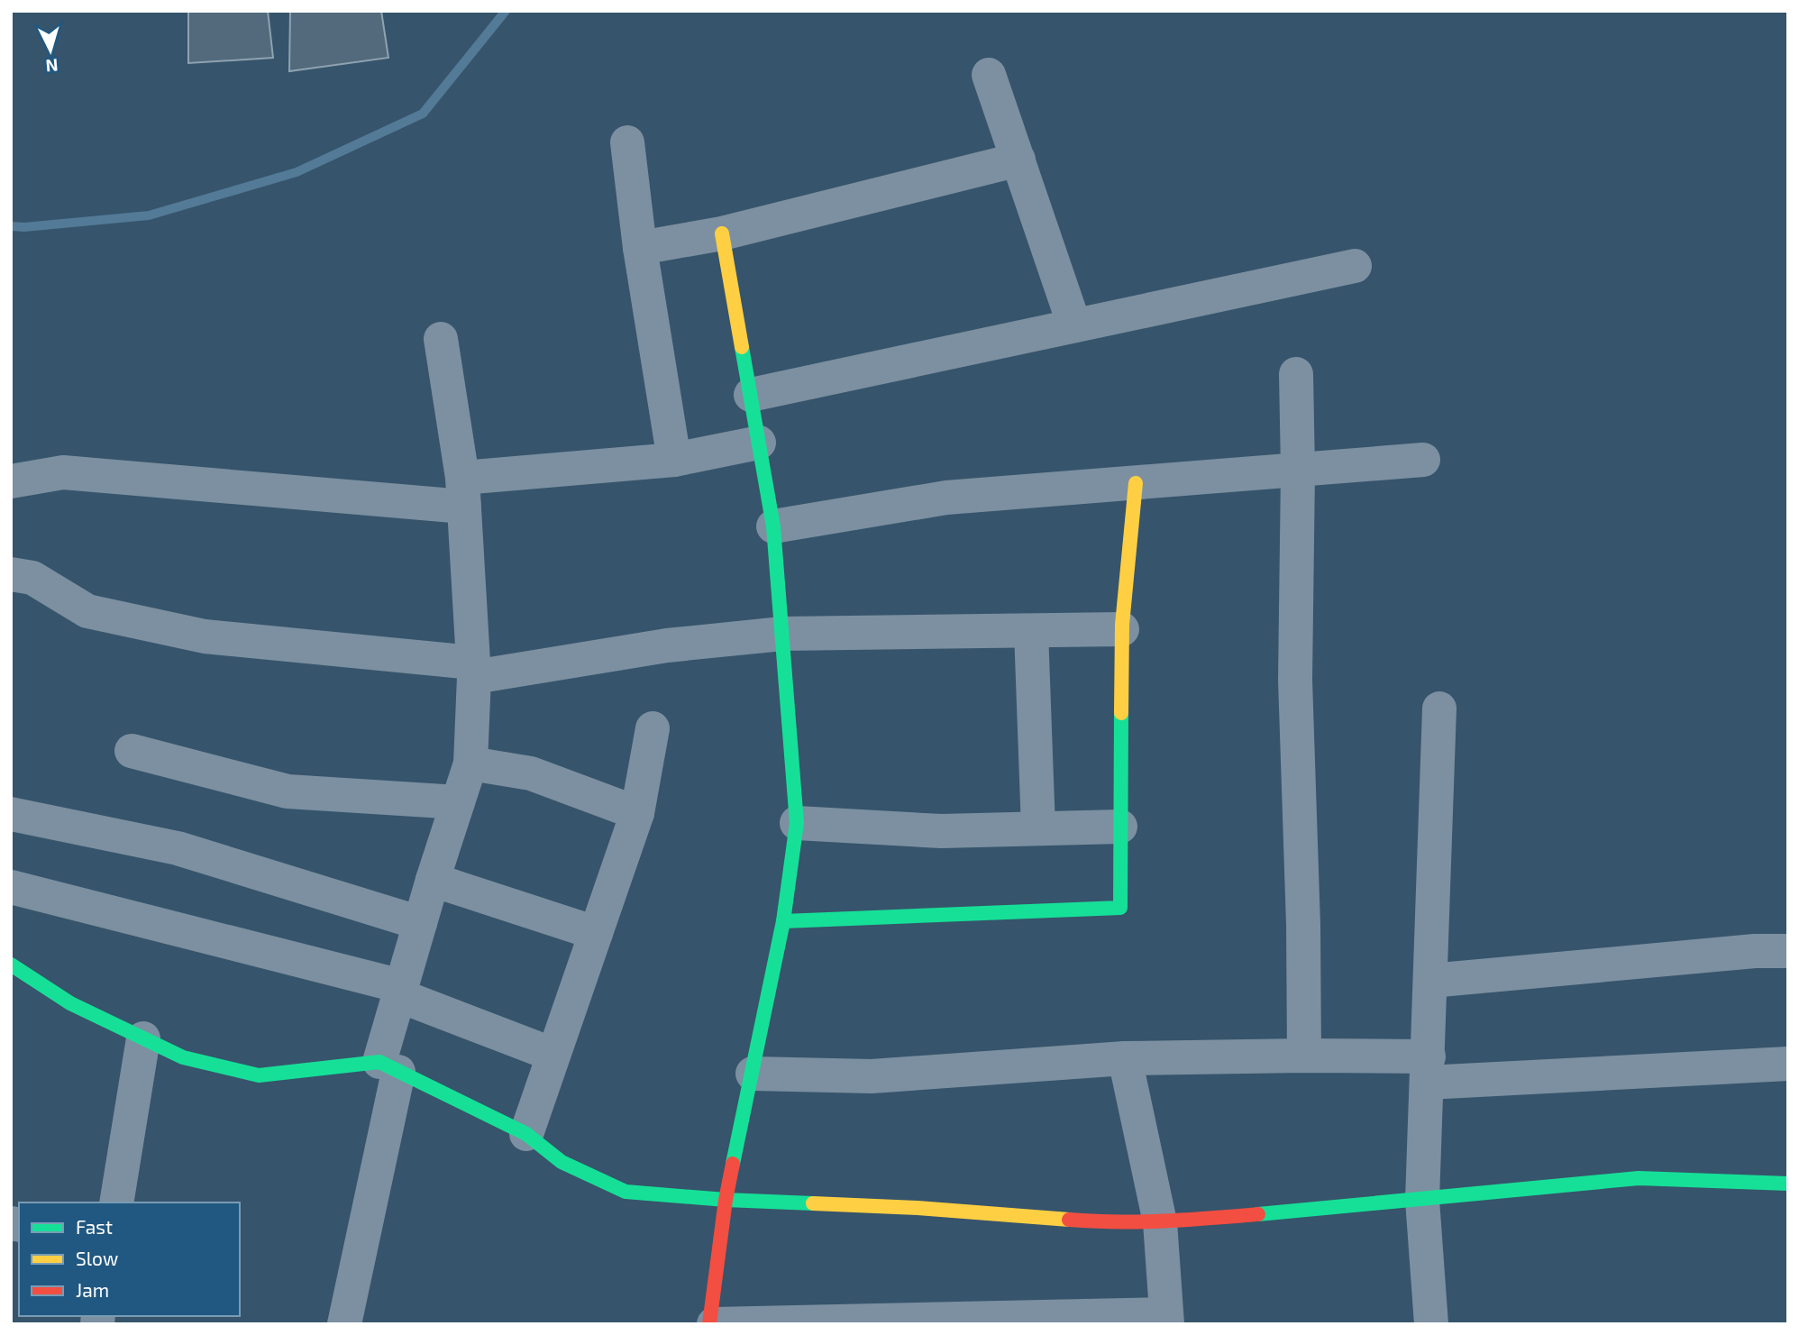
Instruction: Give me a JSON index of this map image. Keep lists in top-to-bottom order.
{
  "legend": ["Fast", "Slow", "Jam"],
  "north": "bottom"
}
